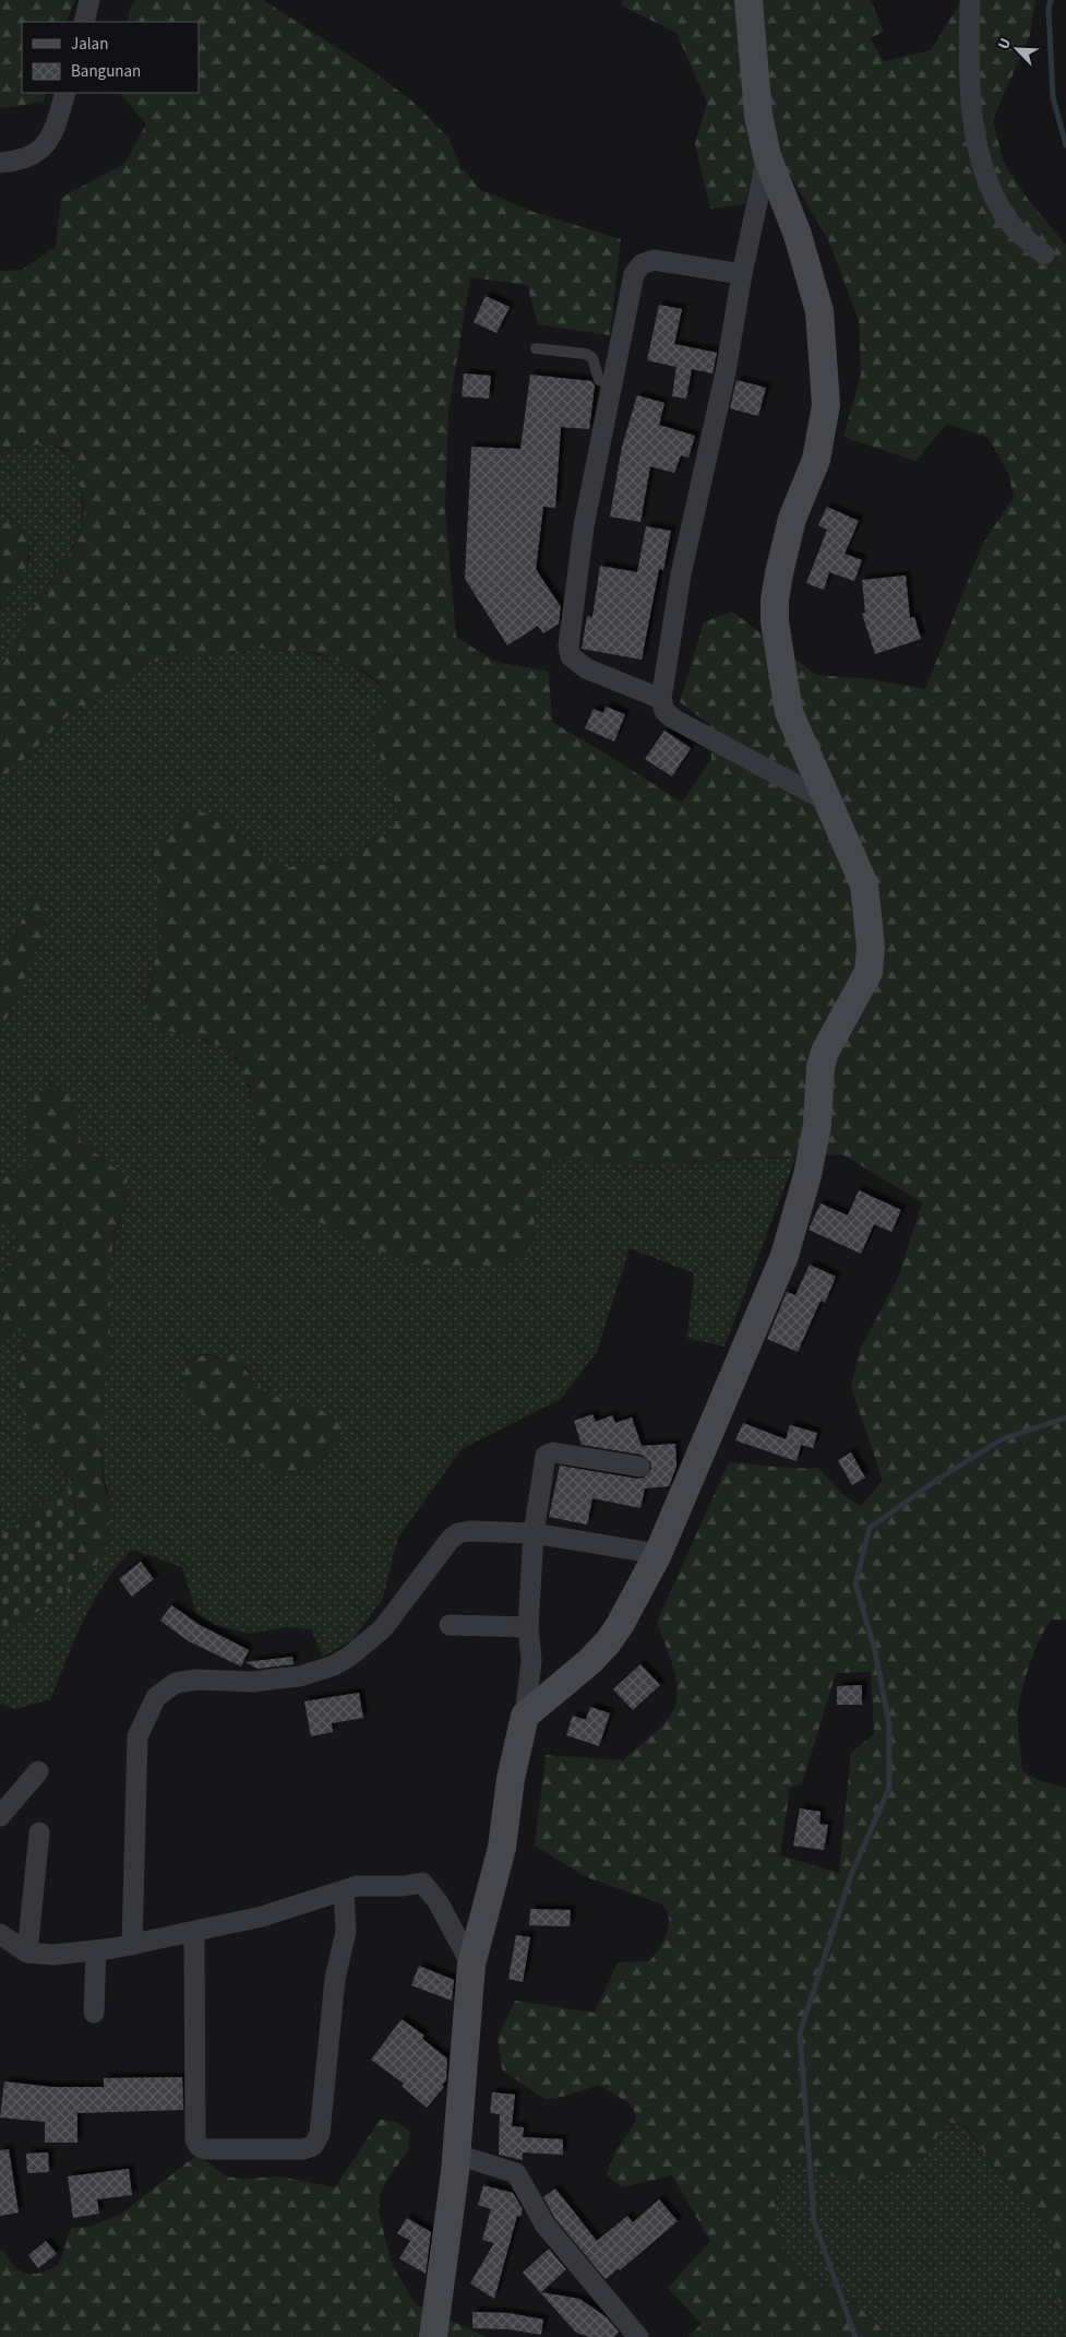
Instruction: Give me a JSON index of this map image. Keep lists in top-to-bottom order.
{
  "legend": ["Jalan", "Bangunan"],
  "north": "top left"
}
